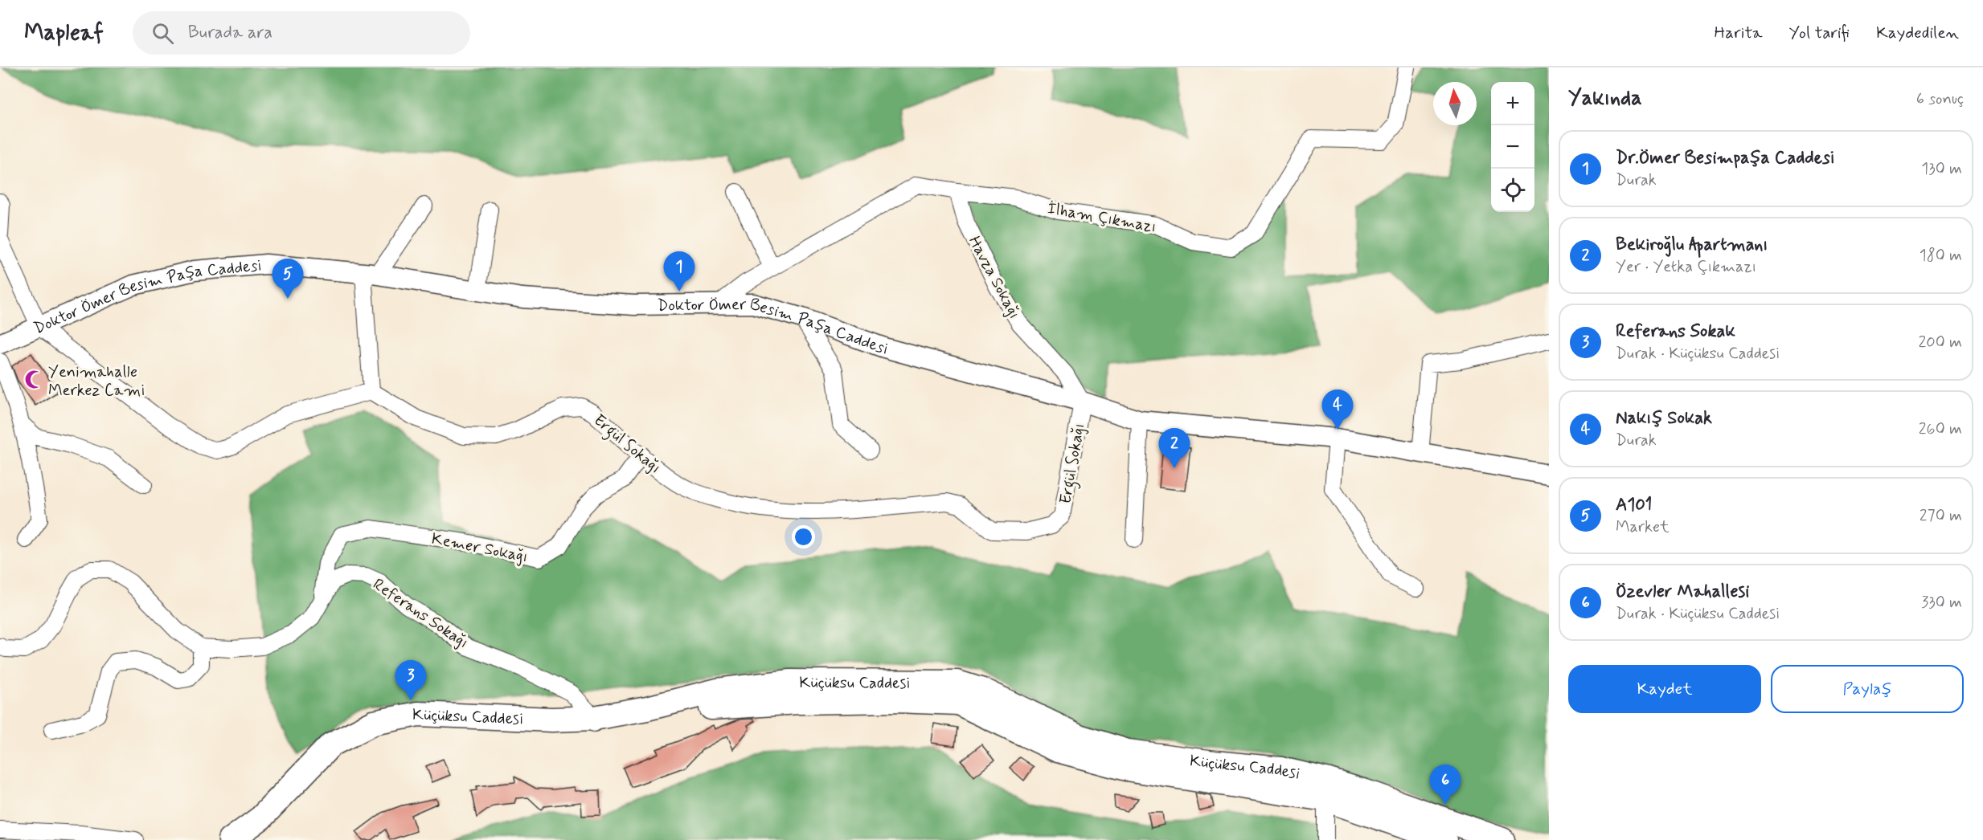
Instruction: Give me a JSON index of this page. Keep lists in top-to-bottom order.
{
  "streets": {
    "main road": ["Küçüksu Caddesi"],
    "street": [
      "İlham Çıkmazı",
      "Havza Sokağı",
      "Doktor Ömer Besim Paşa Caddesi",
      "Ergül Sokağı",
      "Kemer Sokağı",
      "Referans Sokağı"
    ]
  },
  "crossings": [
    ["İlham Çıkmazı", "Havza Sokağı"],
    ["İlham Çıkmazı", "Doktor Ömer Besim Paşa Caddesi"],
    ["Havza Sokağı", "Doktor Ömer Besim Paşa Caddesi"],
    ["Havza Sokağı", "Ergül Sokağı"],
    ["Doktor Ömer Besim Paşa Caddesi", "Ergül Sokağı"],
    ["Ergül Sokağı", "Kemer Sokağı"],
    ["Kemer Sokağı", "Referans Sokağı"],
    ["Referans Sokağı", "Küçüksu Caddesi"]
  ],
  "places": {
    "mosque": ["Yenimahalle Merkez Cami"]
  },
  "north": "top",
  "page": {
    "header": "Mapleaf",
    "search": "Burada ara",
    "nav": ["Harita", "Yol tarifi", "Kaydedilen"],
    "heading": ["Yakında", "6 sonuç"],
    "map_buttons": ["+", "−"],
    "list": [
      {
        "mark": "1",
        "name": "Dr.Ömer Besimpaşa Caddesi",
        "note": "Durak",
        "value": "130 m"
      },
      {
        "mark": "2",
        "name": "Bekiroğlu Apartmanı",
        "note": "Yer · Yetka Çıkmazı",
        "value": "180 m"
      },
      {
        "mark": "3",
        "name": "Referans Sokak",
        "note": "Durak · Küçüksu Caddesi",
        "value": "200 m"
      },
      {
        "mark": "4",
        "name": "Nakış Sokak",
        "note": "Durak",
        "value": "260 m"
      },
      {
        "mark": "5",
        "name": "A101",
        "note": "Market",
        "value": "270 m"
      },
      {
        "mark": "6",
        "name": "Özevler Mahallesi",
        "note": "Durak · Küçüksu Caddesi",
        "value": "330 m"
      }
    ],
    "pins": [
      "1",
      "5",
      "4",
      "2",
      "3",
      "6"
    ],
    "buttons": ["Kaydet", "Paylaş"]
  }
}
